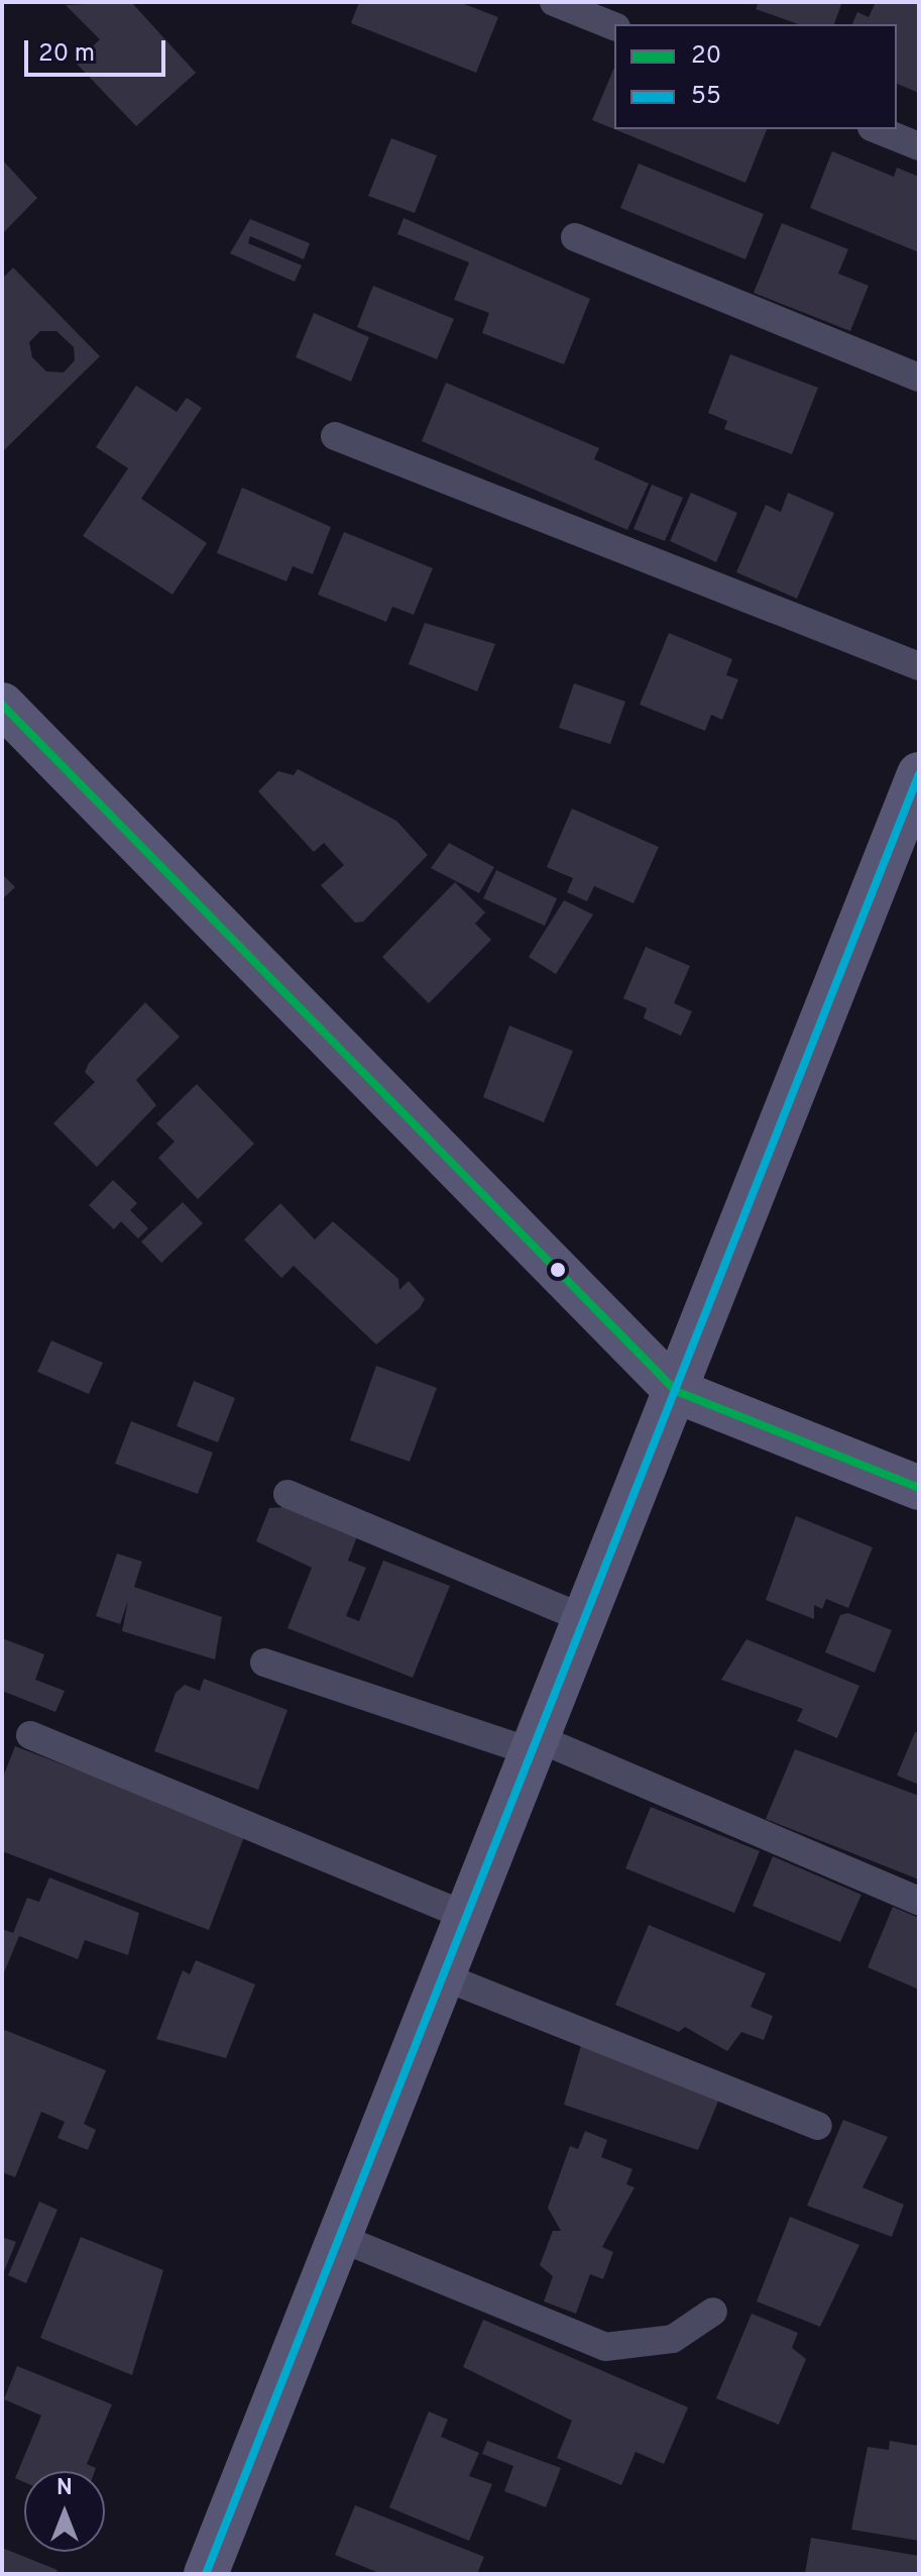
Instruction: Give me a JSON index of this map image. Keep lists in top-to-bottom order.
{
  "lines": ["transit line 20", "transit line 55"],
  "legend": ["20", "55"],
  "scale_bar": "20 m",
  "north": "top"
}
